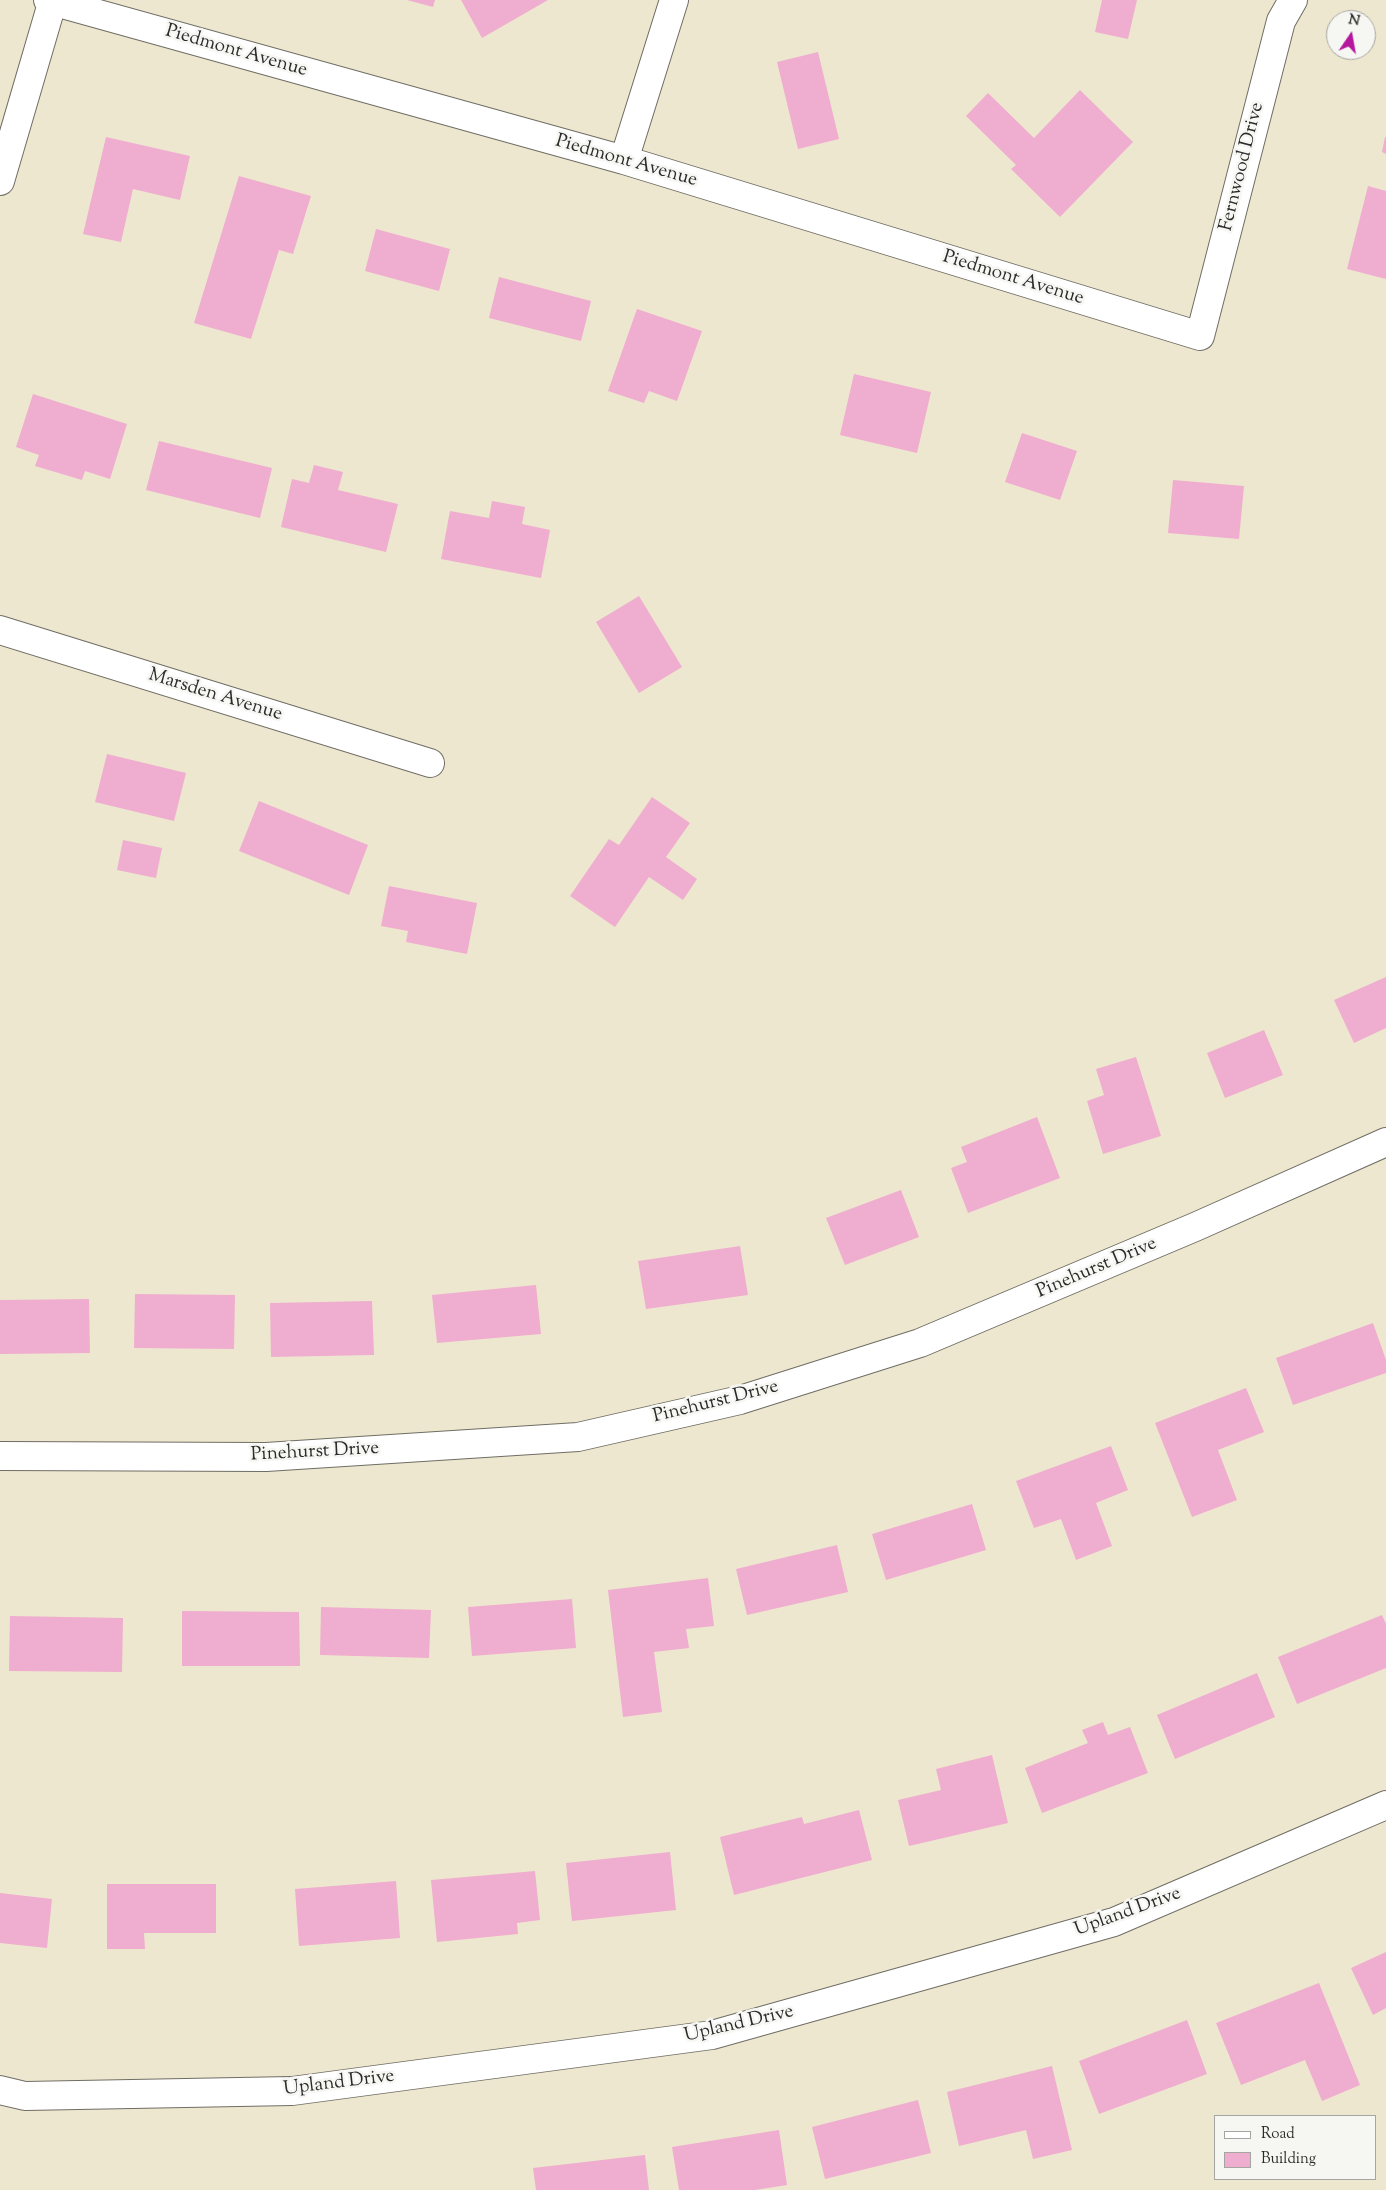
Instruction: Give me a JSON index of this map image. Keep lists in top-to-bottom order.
{
  "streets": {
    "street": [
      "Piedmont Avenue",
      "Fernwood Drive",
      "Marsden Avenue",
      "Pinehurst Drive",
      "Upland Drive"
    ]
  },
  "crossings": [
    ["Piedmont Avenue", "Fernwood Drive"]
  ],
  "legend": ["Road", "Building"],
  "north": "top"
}
